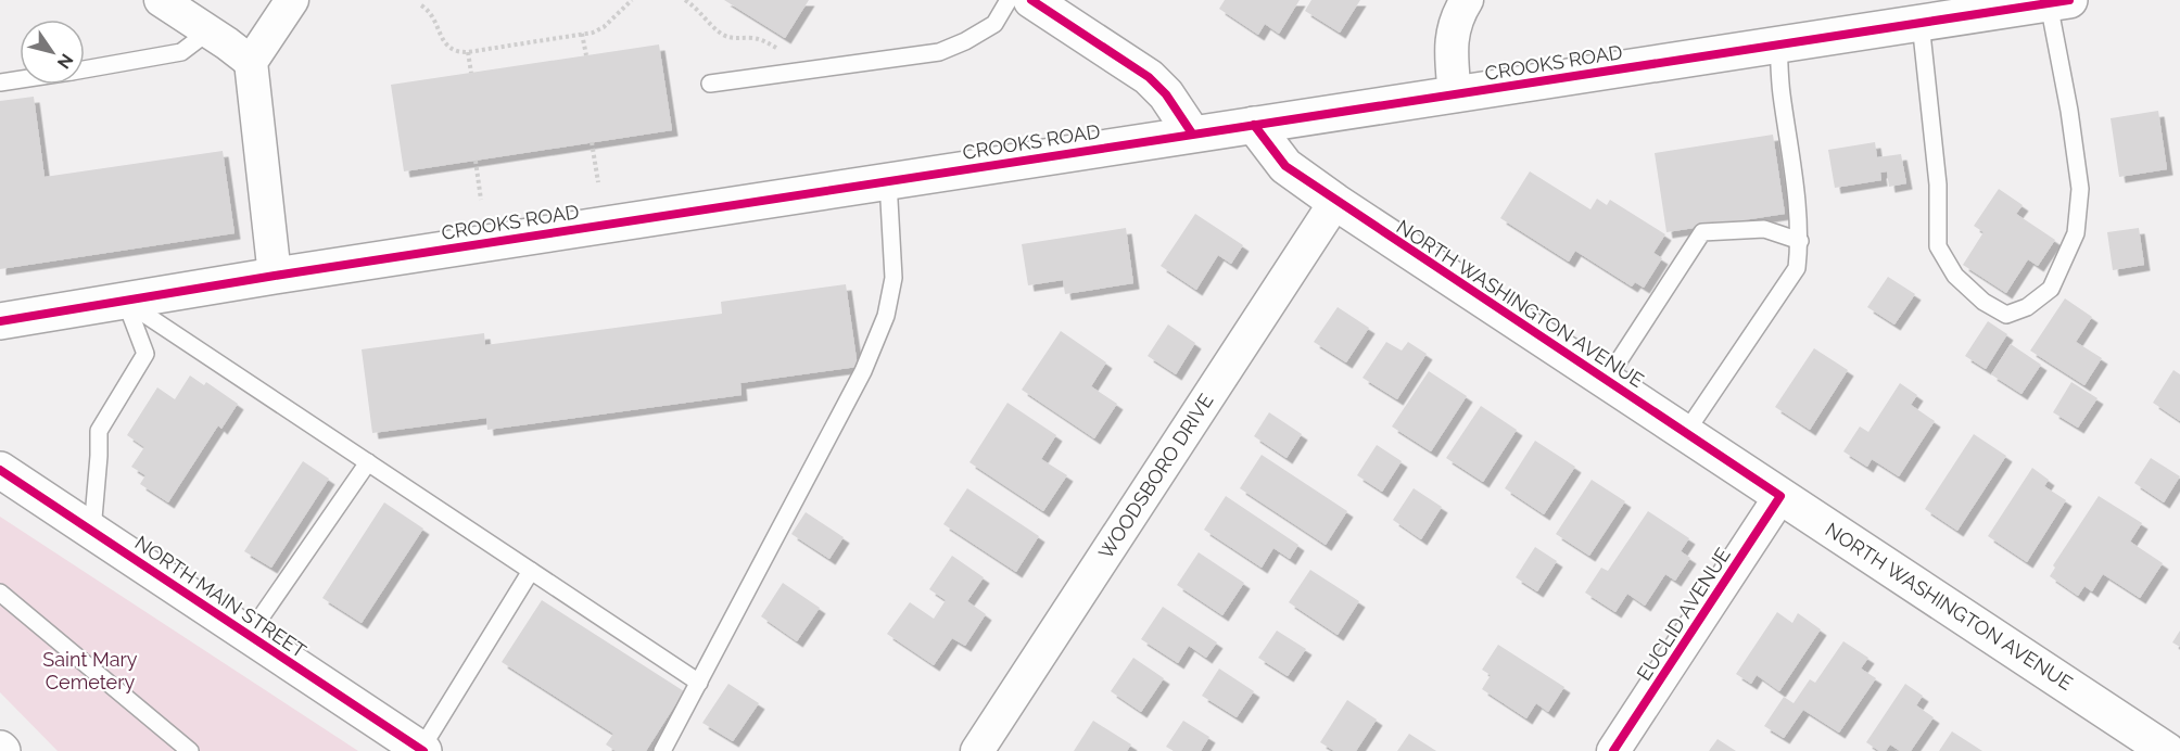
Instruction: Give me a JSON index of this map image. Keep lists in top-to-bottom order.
{
  "streets": {
    "main road": ["CROOKS ROAD", "NORTH WASHINGTON AVENUE", "NORTH MAIN STREET"],
    "street": ["WOODSBORO DRIVE", "EUCLID AVENUE"]
  },
  "crossings": [
    ["CROOKS ROAD", "NORTH WASHINGTON AVENUE"],
    ["NORTH WASHINGTON AVENUE", "WOODSBORO DRIVE"],
    ["NORTH WASHINGTON AVENUE", "EUCLID AVENUE"]
  ],
  "parks": ["Saint Mary Cemetery"],
  "north": "bottom right"
}
